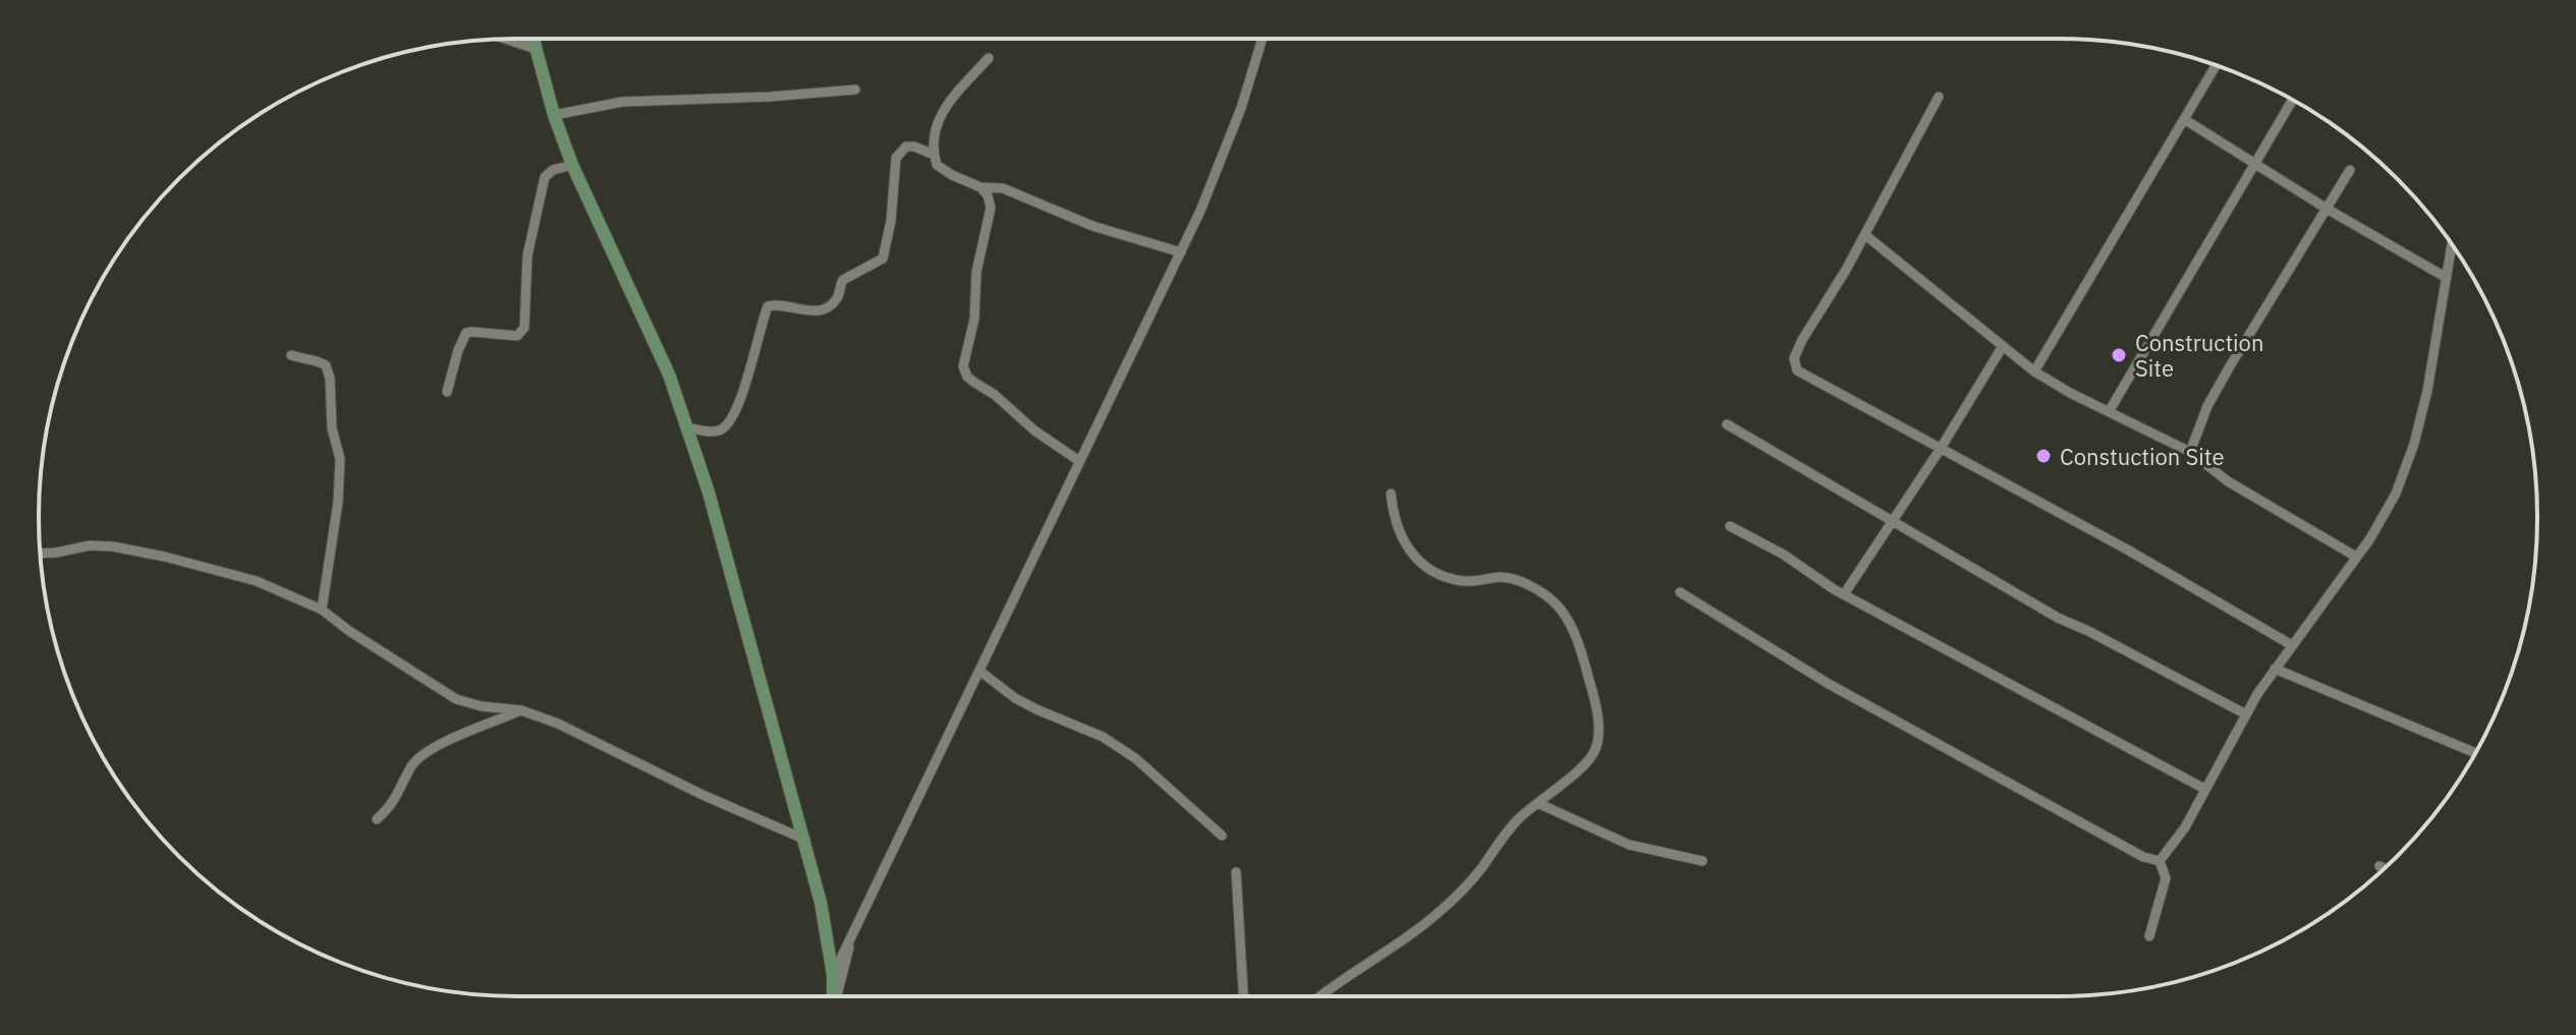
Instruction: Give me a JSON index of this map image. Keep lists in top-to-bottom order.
{
  "places": ["Construction Site", "Constuction Site"]
}
